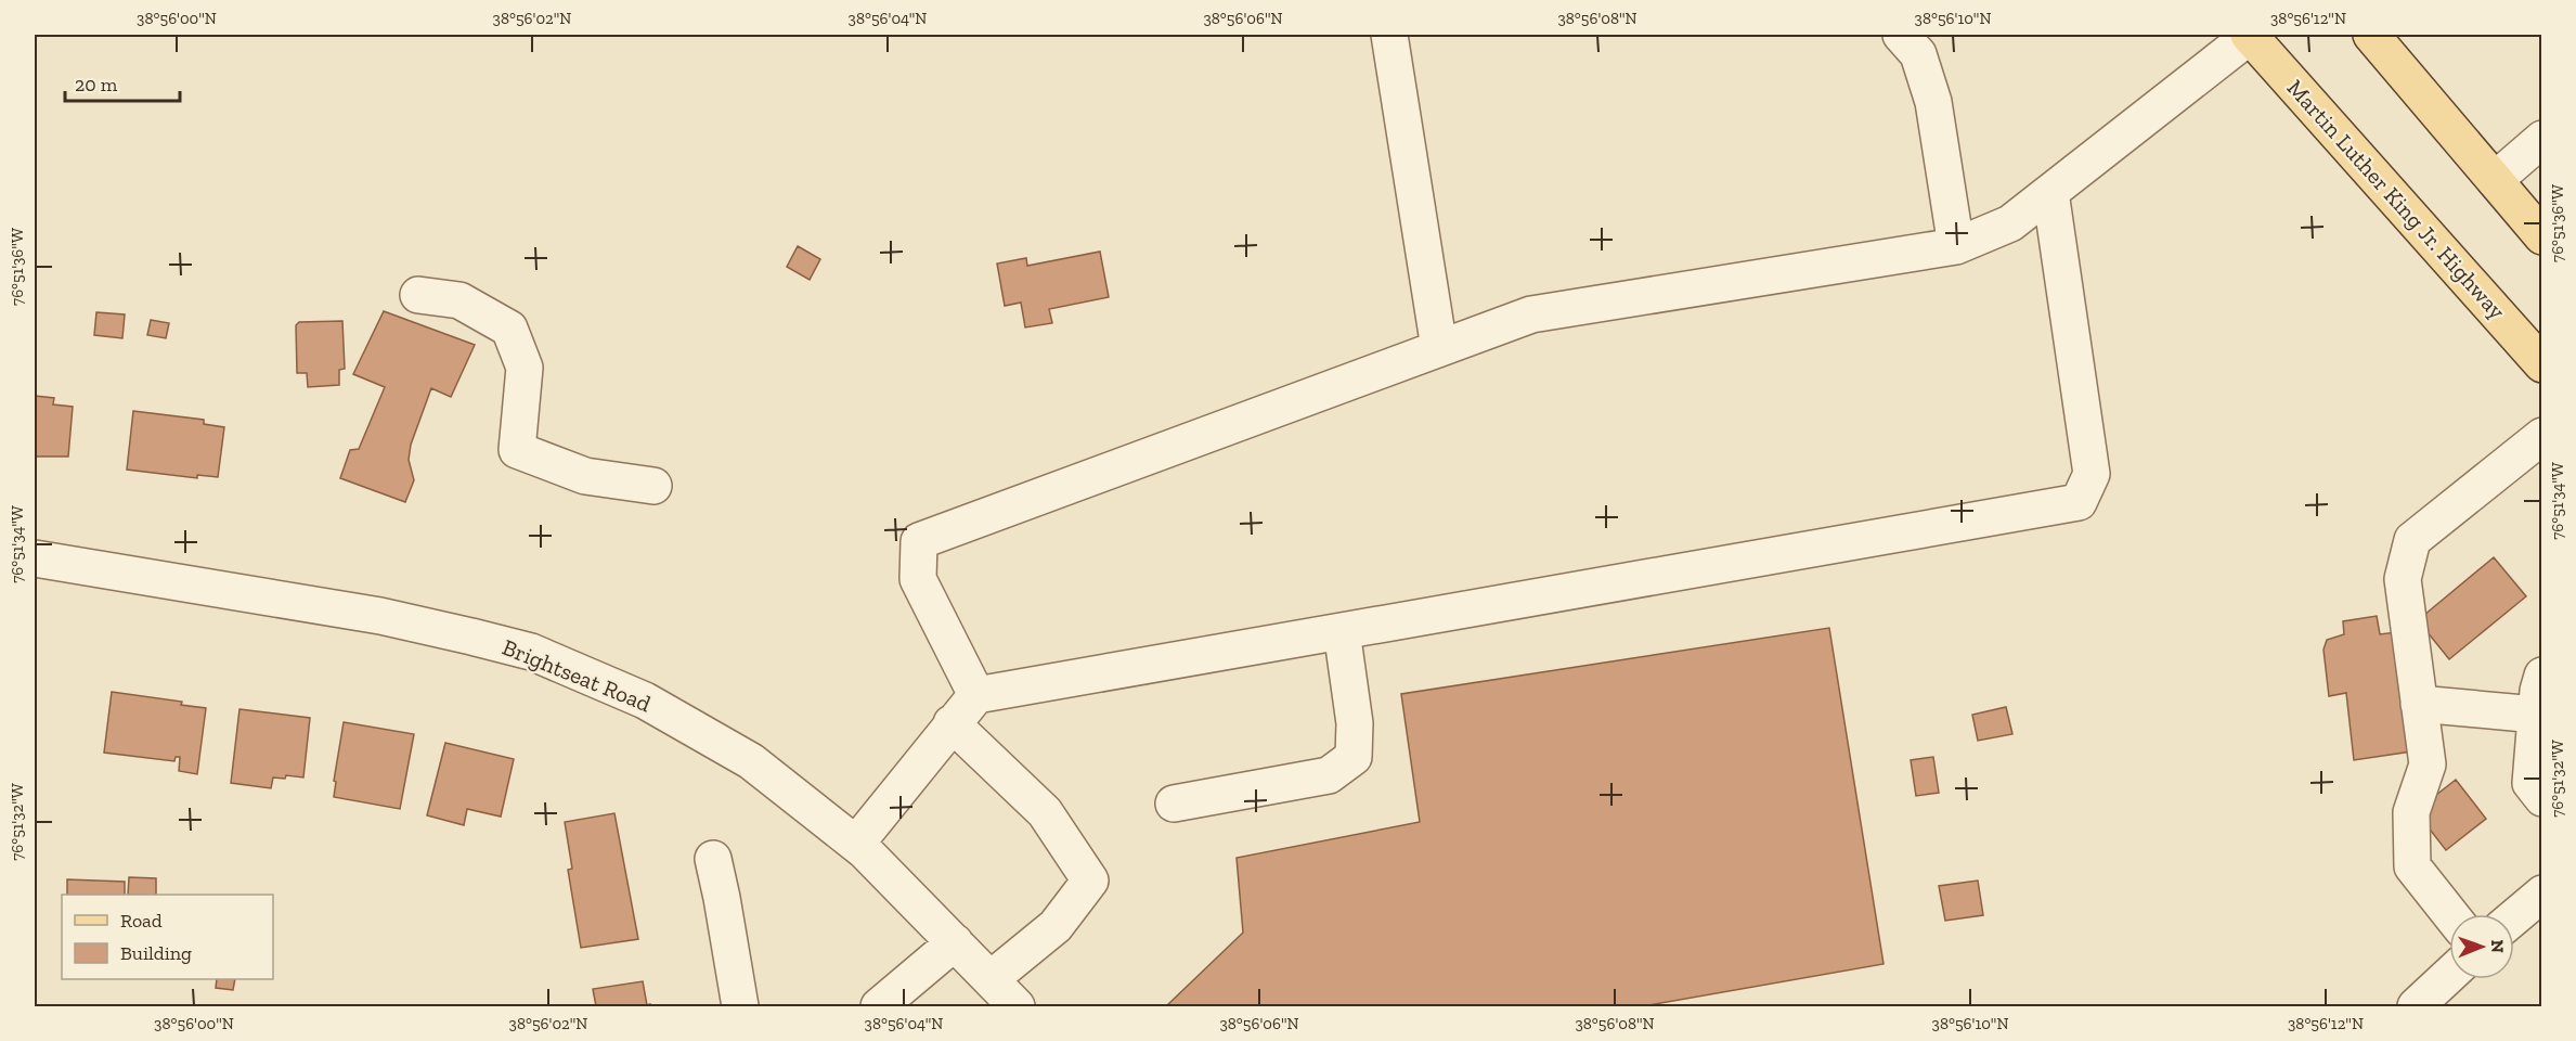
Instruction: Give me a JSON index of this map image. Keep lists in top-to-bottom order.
{
  "streets": {
    "main road": ["Martin Luther King Jr. Highway"],
    "street": ["Brightseat Road"]
  },
  "legend": ["Road", "Building"],
  "scale_bar": "20 m",
  "north": "right",
  "coordinates": [
    "38°56'00\"N",
    "38°56'02\"N",
    "38°56'04\"N",
    "38°56'06\"N",
    "38°56'08\"N",
    "38°56'10\"N",
    "38°56'12\"N",
    "76°51'36\"W",
    "76°51'34\"W",
    "76°51'32\"W"
  ]
}
